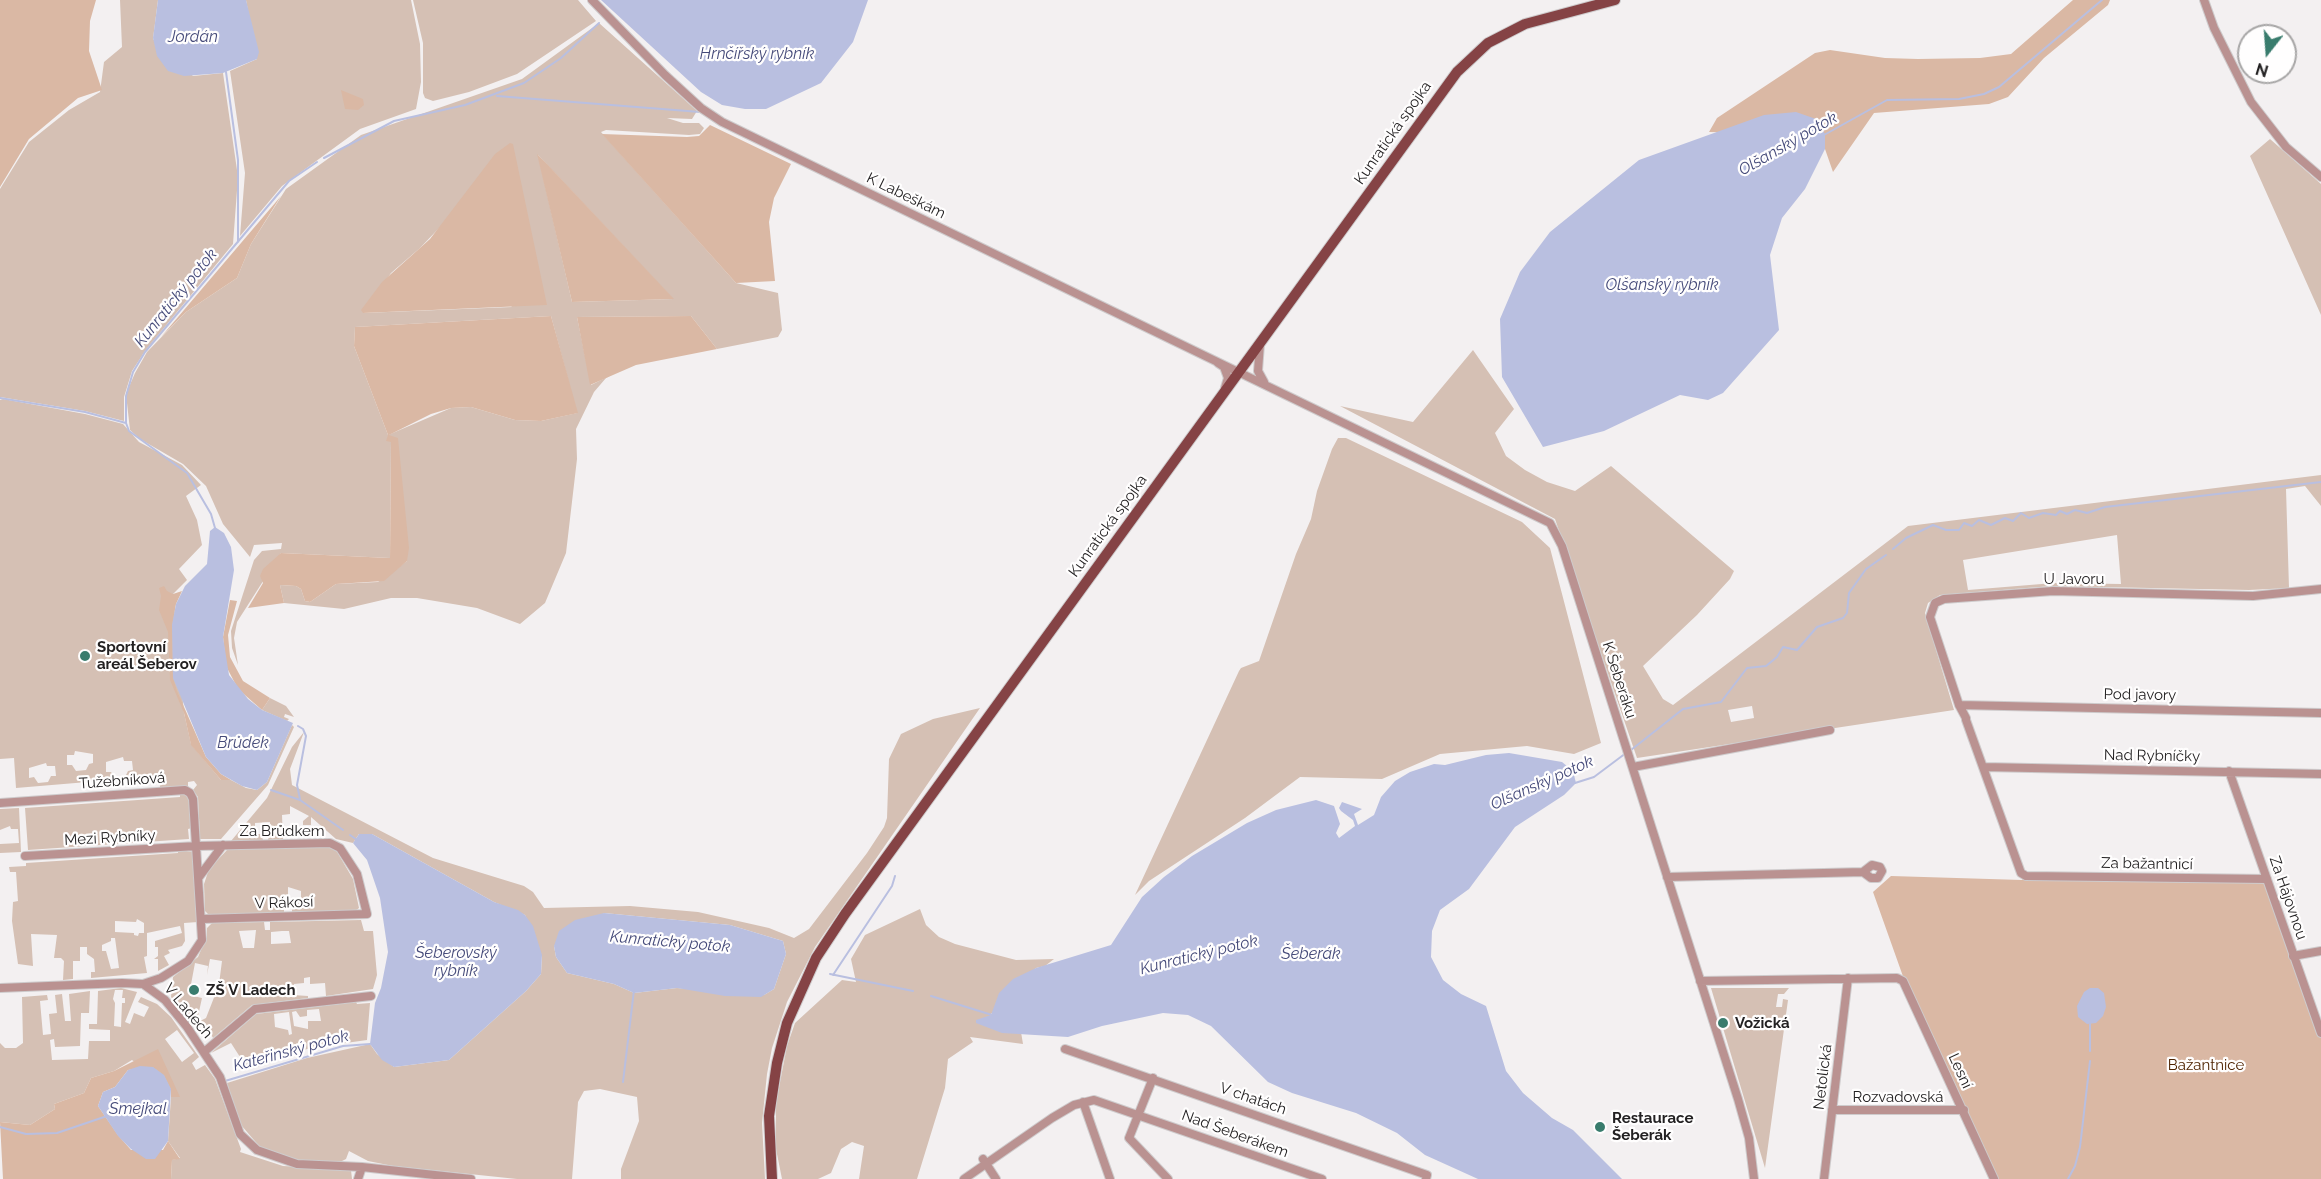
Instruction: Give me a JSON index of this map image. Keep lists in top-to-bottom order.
{
  "streets": {
    "main road": ["Kunratická spojka"],
    "street": [
      "K Labeškám",
      "U Javoru",
      "K Šeberáku",
      "Pod javory",
      "Nad Rybníčky",
      "Tužebníková",
      "Za Brůdkem",
      "Mezi Rybníky",
      "Za bažantnicí",
      "Za Hájovnou",
      "V Rákosí",
      "V Ladech",
      "Lesní",
      "Netolická",
      "Rozvadovská",
      "V chatách",
      "Nad Šeberákem"
    ]
  },
  "crossings": [
    ["Kunratická spojka", "K Labeškám"],
    ["Kunratická spojka", "K Šeberáku"],
    ["K Labeškám", "K Šeberáku"],
    ["U Javoru", "Pod javory"],
    ["U Javoru", "Nad Rybníčky"],
    ["U Javoru", "Za bažantnicí"],
    ["Nad Rybníčky", "Za Hájovnou"],
    ["Tužebníková", "Mezi Rybníky"],
    ["Za Brůdkem", "Mezi Rybníky"],
    ["Za Brůdkem", "V Rákosí"],
    ["Za bažantnicí", "Za Hájovnou"],
    ["Lesní", "Netolická"],
    ["Lesní", "Rozvadovská"],
    ["Netolická", "Rozvadovská"]
  ],
  "water": [
    "Jordán",
    "Hrnčířský rybník",
    "Olšanský potok",
    "Olšanský rybník",
    "Kunratický potok",
    "Brůdek",
    "Šeberovský rybník",
    "Šeberák",
    "Kateřinský potok",
    "Šmejkal"
  ],
  "parks": ["Bažantnice"],
  "places": [
    "Sportovní areál Šeberov",
    "ZŠ V Ladech",
    "Vožická",
    "Restaurace Šeberák"
  ],
  "north": "bottom"
}
